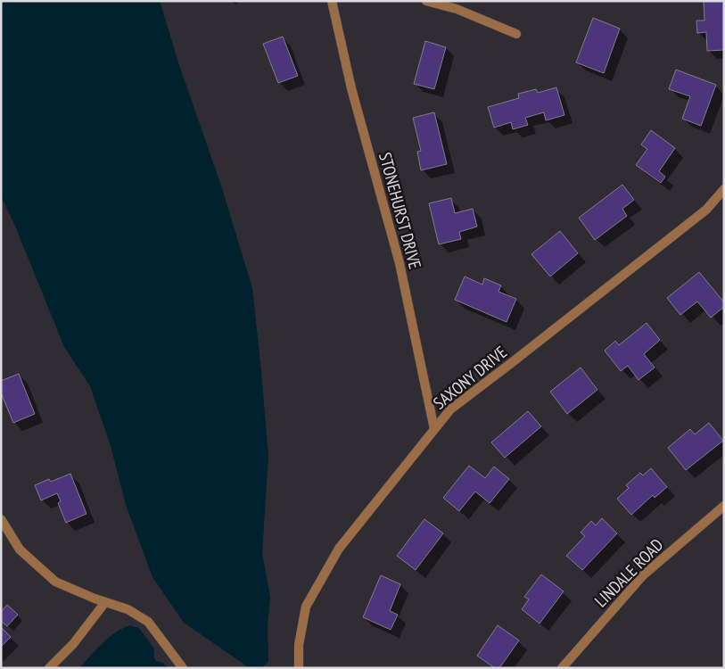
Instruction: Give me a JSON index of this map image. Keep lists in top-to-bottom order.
{
  "streets": {
    "street": ["STONEHURST DRIVE", "SAXONY DRIVE", "LINDALE ROAD"]
  },
  "crossings": [
    ["STONEHURST DRIVE", "SAXONY DRIVE"]
  ]
}
